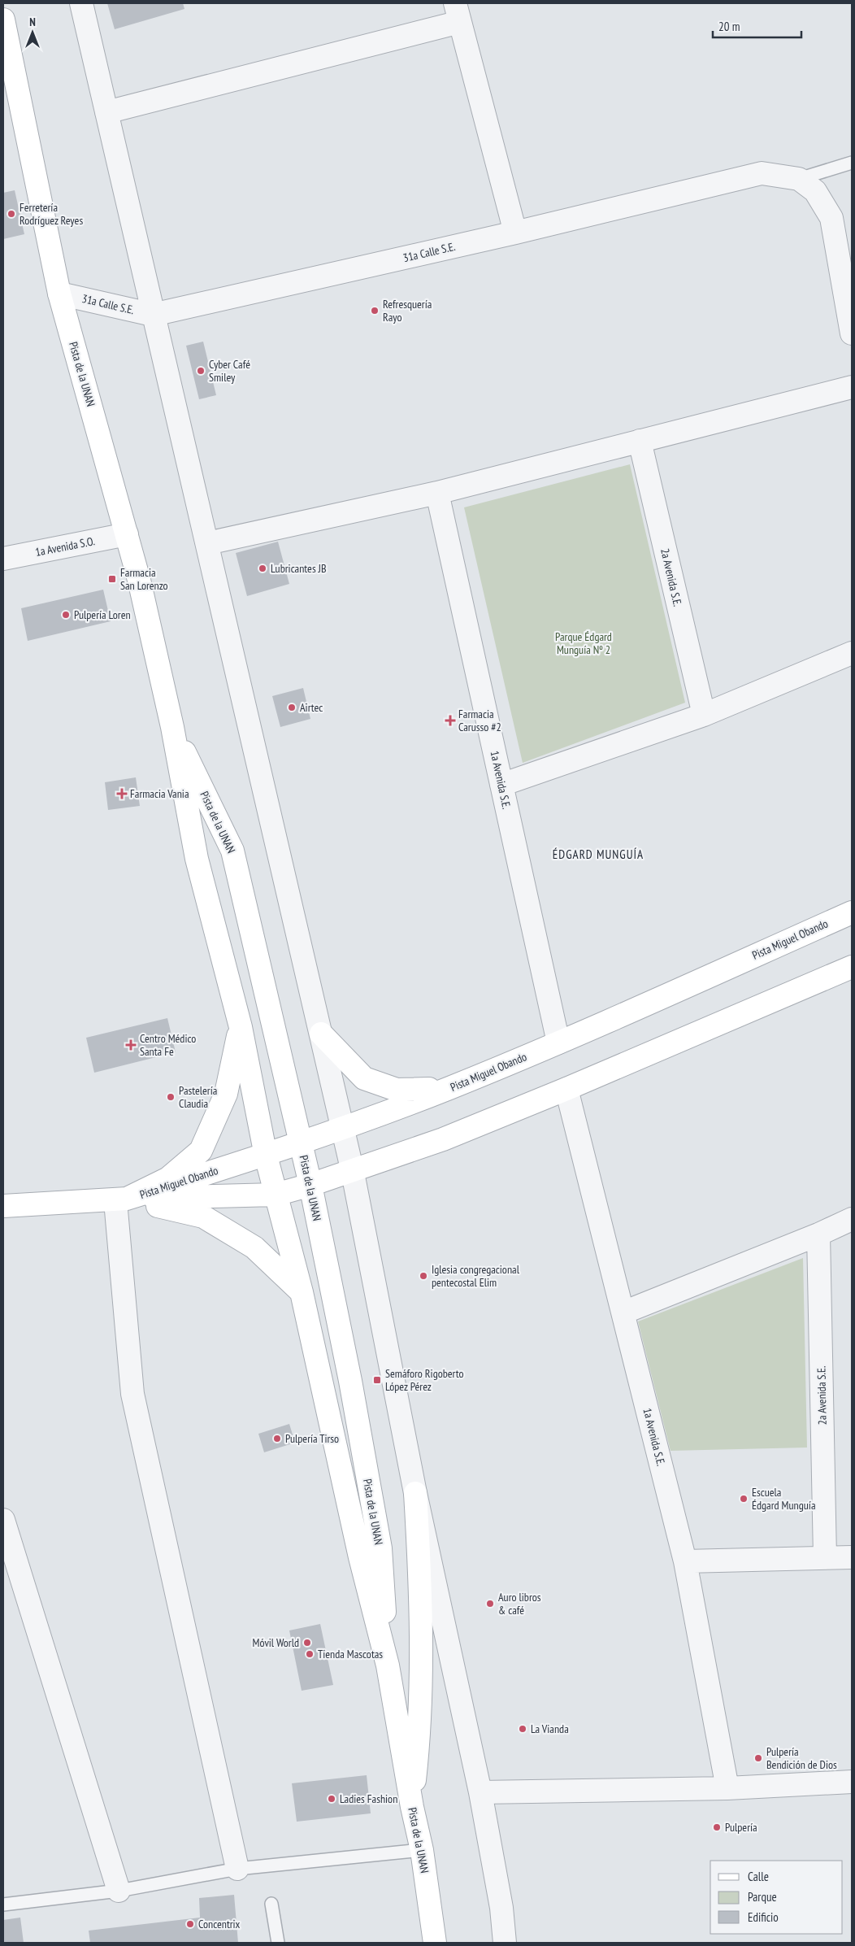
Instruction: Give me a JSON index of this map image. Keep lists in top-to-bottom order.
{
  "streets": {
    "main road": ["Pista de la UNAN", "Pista Miguel Obando"],
    "street": [
      "31a Calle S.E.",
      "1a Avenida S.O.",
      "2a Avenida S.E.",
      "1a Avenida S.E."
    ]
  },
  "crossings": [
    ["31a Calle S.E.", "Pista de la UNAN"],
    ["Pista de la UNAN", "1a Avenida S.O."],
    ["Pista de la UNAN", "Pista Miguel Obando"],
    ["1a Avenida S.E.", "Pista Miguel Obando"]
  ],
  "districts": ["ÉDGARD MUNGUÍA"],
  "parks": ["Parque Édgard Munguía Nº 2"],
  "places": {
    "other": [
      "Ferretería Rodríguez Reyes",
      "Refresquería Rayo",
      "Cyber Café Smiley",
      "Lubricantes JB",
      "Pulpería Loren",
      "Airtec",
      "Pastelería Claudia",
      "Iglesia congregacional pentecostal Elim",
      "Pulpería Tirso",
      "Escuela Édgard Munguía",
      "Auro libros & café",
      "Móvil World",
      "Tienda Mascotas",
      "La Vianda",
      "Pulpería Bendición de Dios",
      "Ladies Fashion",
      "Pulpería",
      "Concentrix"
    ],
    "transit": ["Farmacia San Lorenzo", "Semáforo Rigoberto López Pérez"],
    "health": ["Farmacia Carusso #2", "Farmacia Vania", "Centro Médico Santa Fe"]
  },
  "legend": ["Calle", "Parque", "Edificio"],
  "scale_bar": "20 m",
  "north": "top"
}
